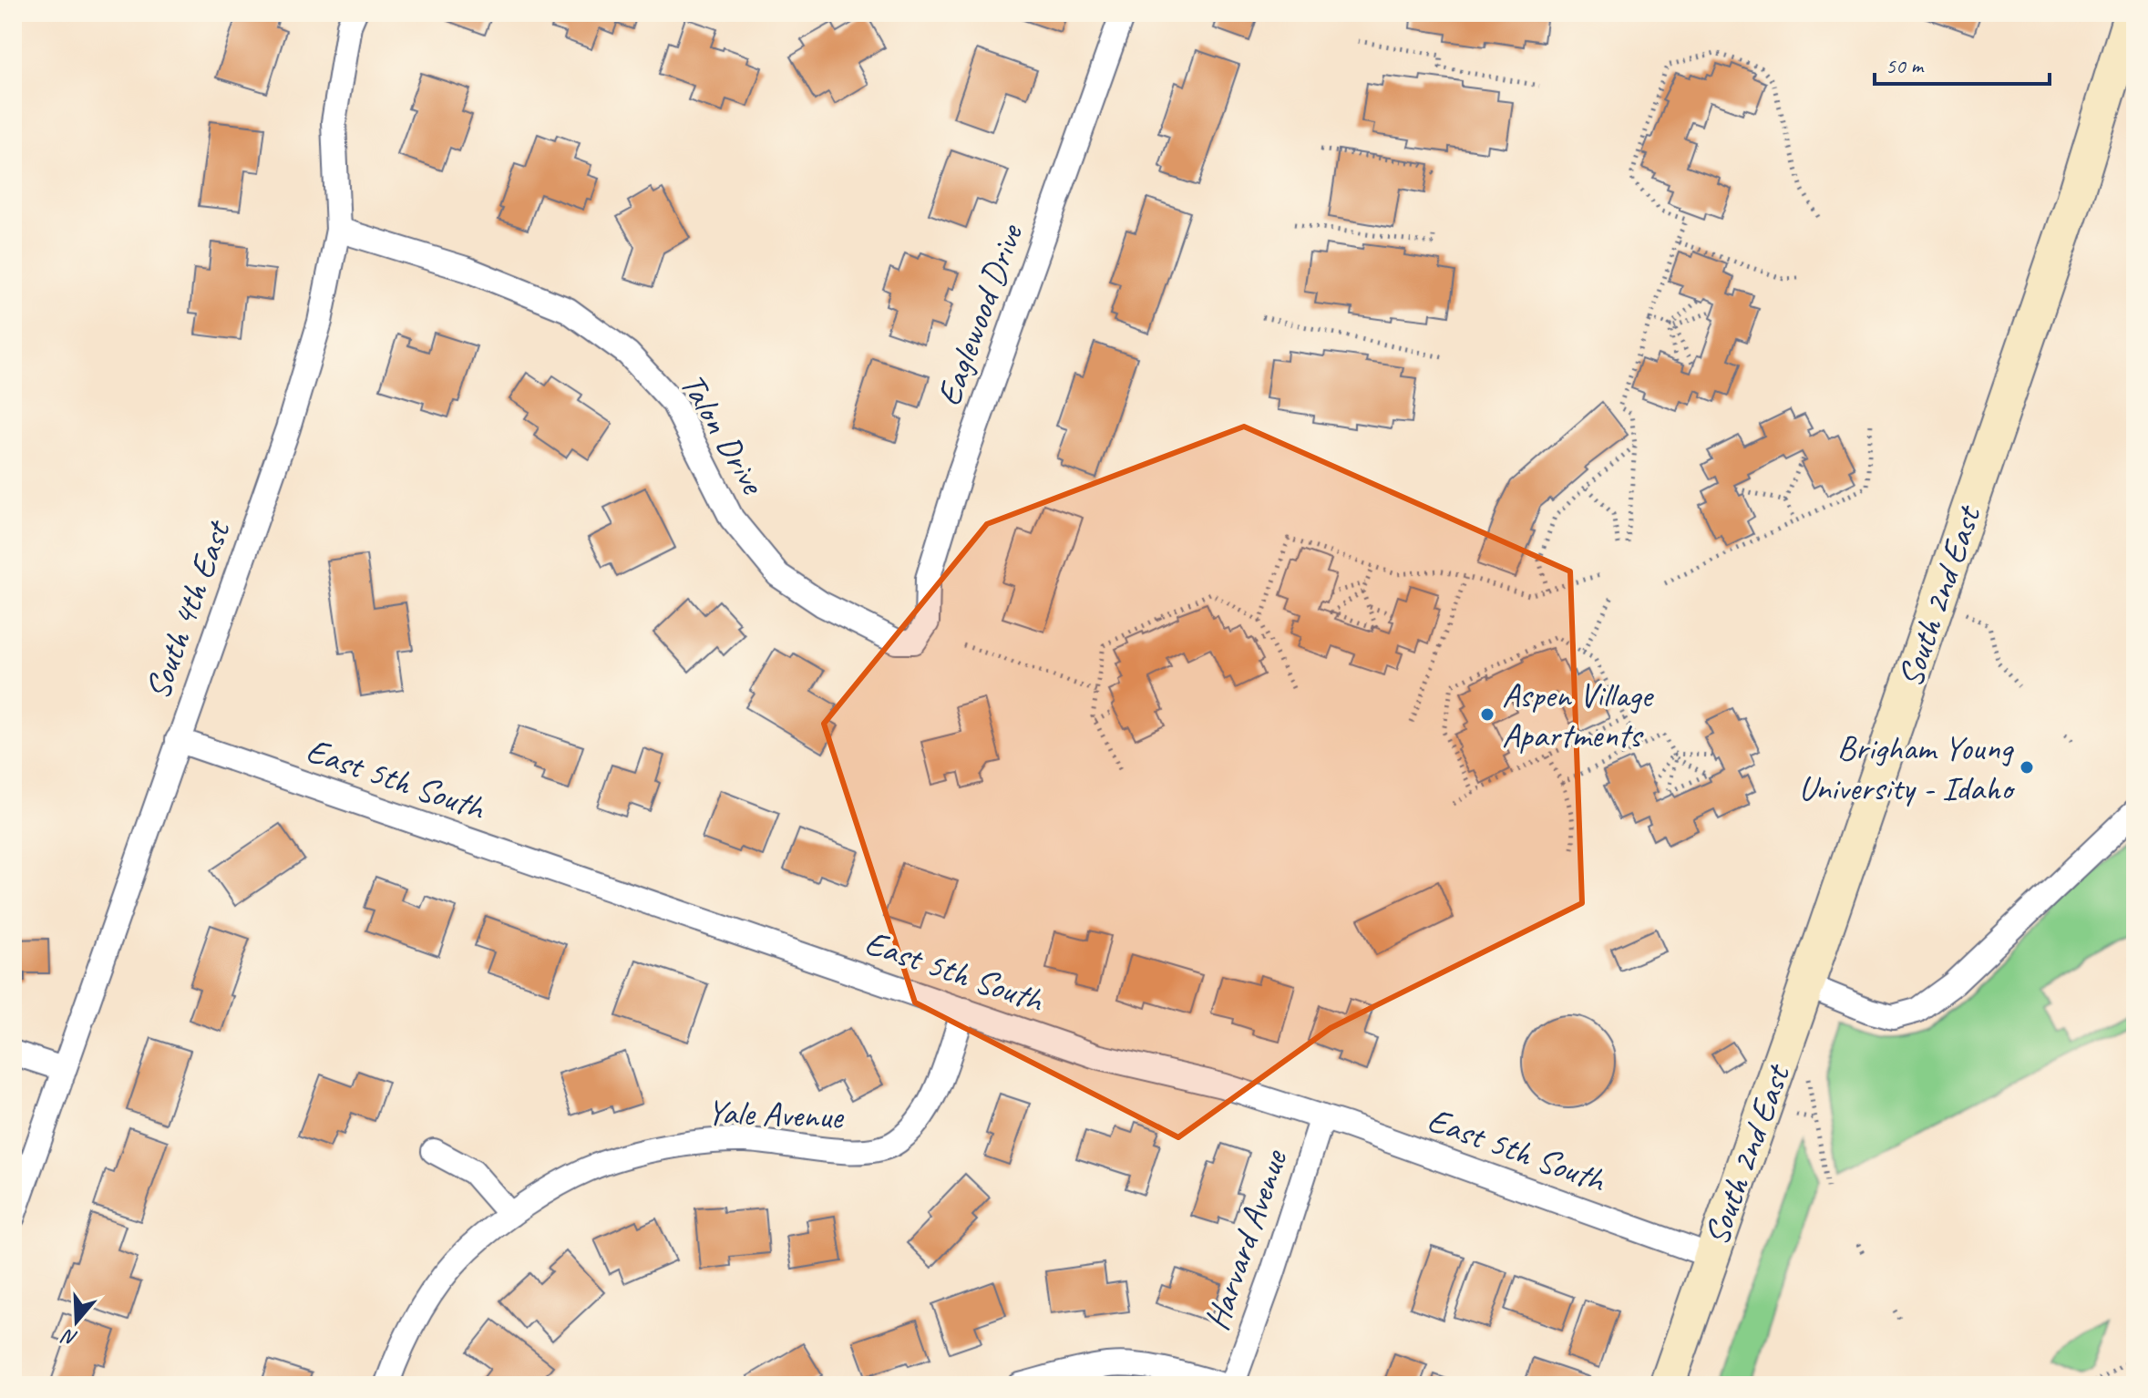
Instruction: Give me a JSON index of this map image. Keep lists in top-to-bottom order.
{
  "streets": {
    "main road": ["South 2nd East"],
    "street": [
      "Eaglewood Drive",
      "Talon Drive",
      "South 4th East",
      "East 5th South",
      "Yale Avenue",
      "Harvard Avenue"
    ]
  },
  "crossings": [
    ["Eaglewood Drive", "Talon Drive"],
    ["Talon Drive", "South 4th East"],
    ["South 2nd East", "East 5th South"],
    ["South 4th East", "East 5th South"],
    ["East 5th South", "Yale Avenue"],
    ["East 5th South", "Harvard Avenue"]
  ],
  "places": ["Aspen Village Apartments", "Brigham Young University - Idaho"],
  "scale_bar": "50 m",
  "north": "bottom"
}
